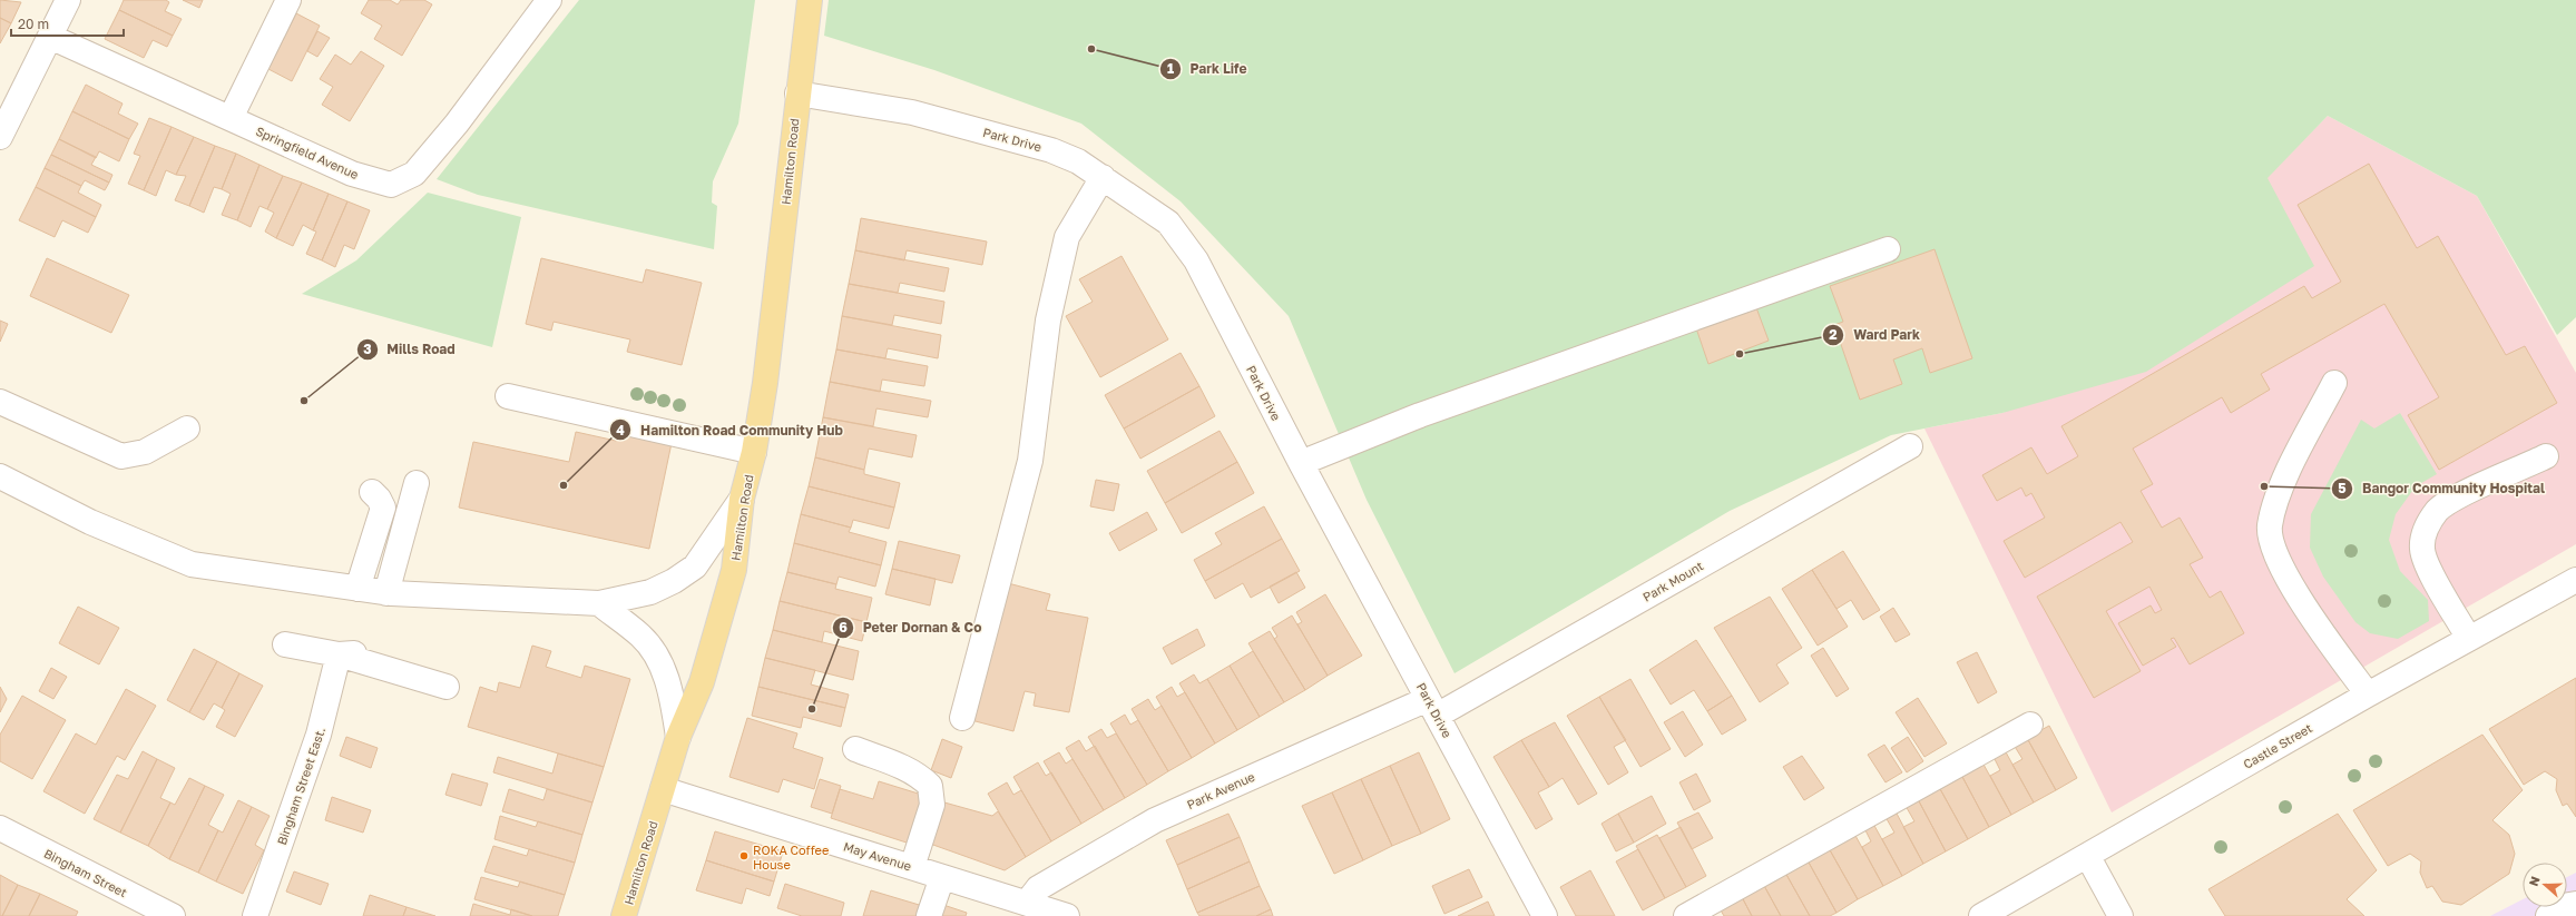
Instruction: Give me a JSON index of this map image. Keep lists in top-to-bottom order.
{
  "streets": {
    "main road": ["Hamilton Road"],
    "street": [
      "Park Drive",
      "Springfield Avenue",
      "Park Mount",
      "Castle Street",
      "Bingham Street East.",
      "Park Avenue",
      "May Avenue",
      "Bingham Street"
    ]
  },
  "crossings": [
    ["Park Drive", "Hamilton Road"],
    ["Park Drive", "Park Mount"],
    ["Park Drive", "Park Avenue"],
    ["Hamilton Road", "May Avenue"],
    ["Park Mount", "Park Avenue"],
    ["Park Avenue", "May Avenue"]
  ],
  "places": [
    "Park Life",
    "Ward Park",
    "Mills Road",
    "Hamilton Road Community Hub",
    "Bangor Community Hospital",
    "Peter Dornan & Co",
    "ROKA Coffee House"
  ],
  "scale_bar": "20 m",
  "north": "left"
}
